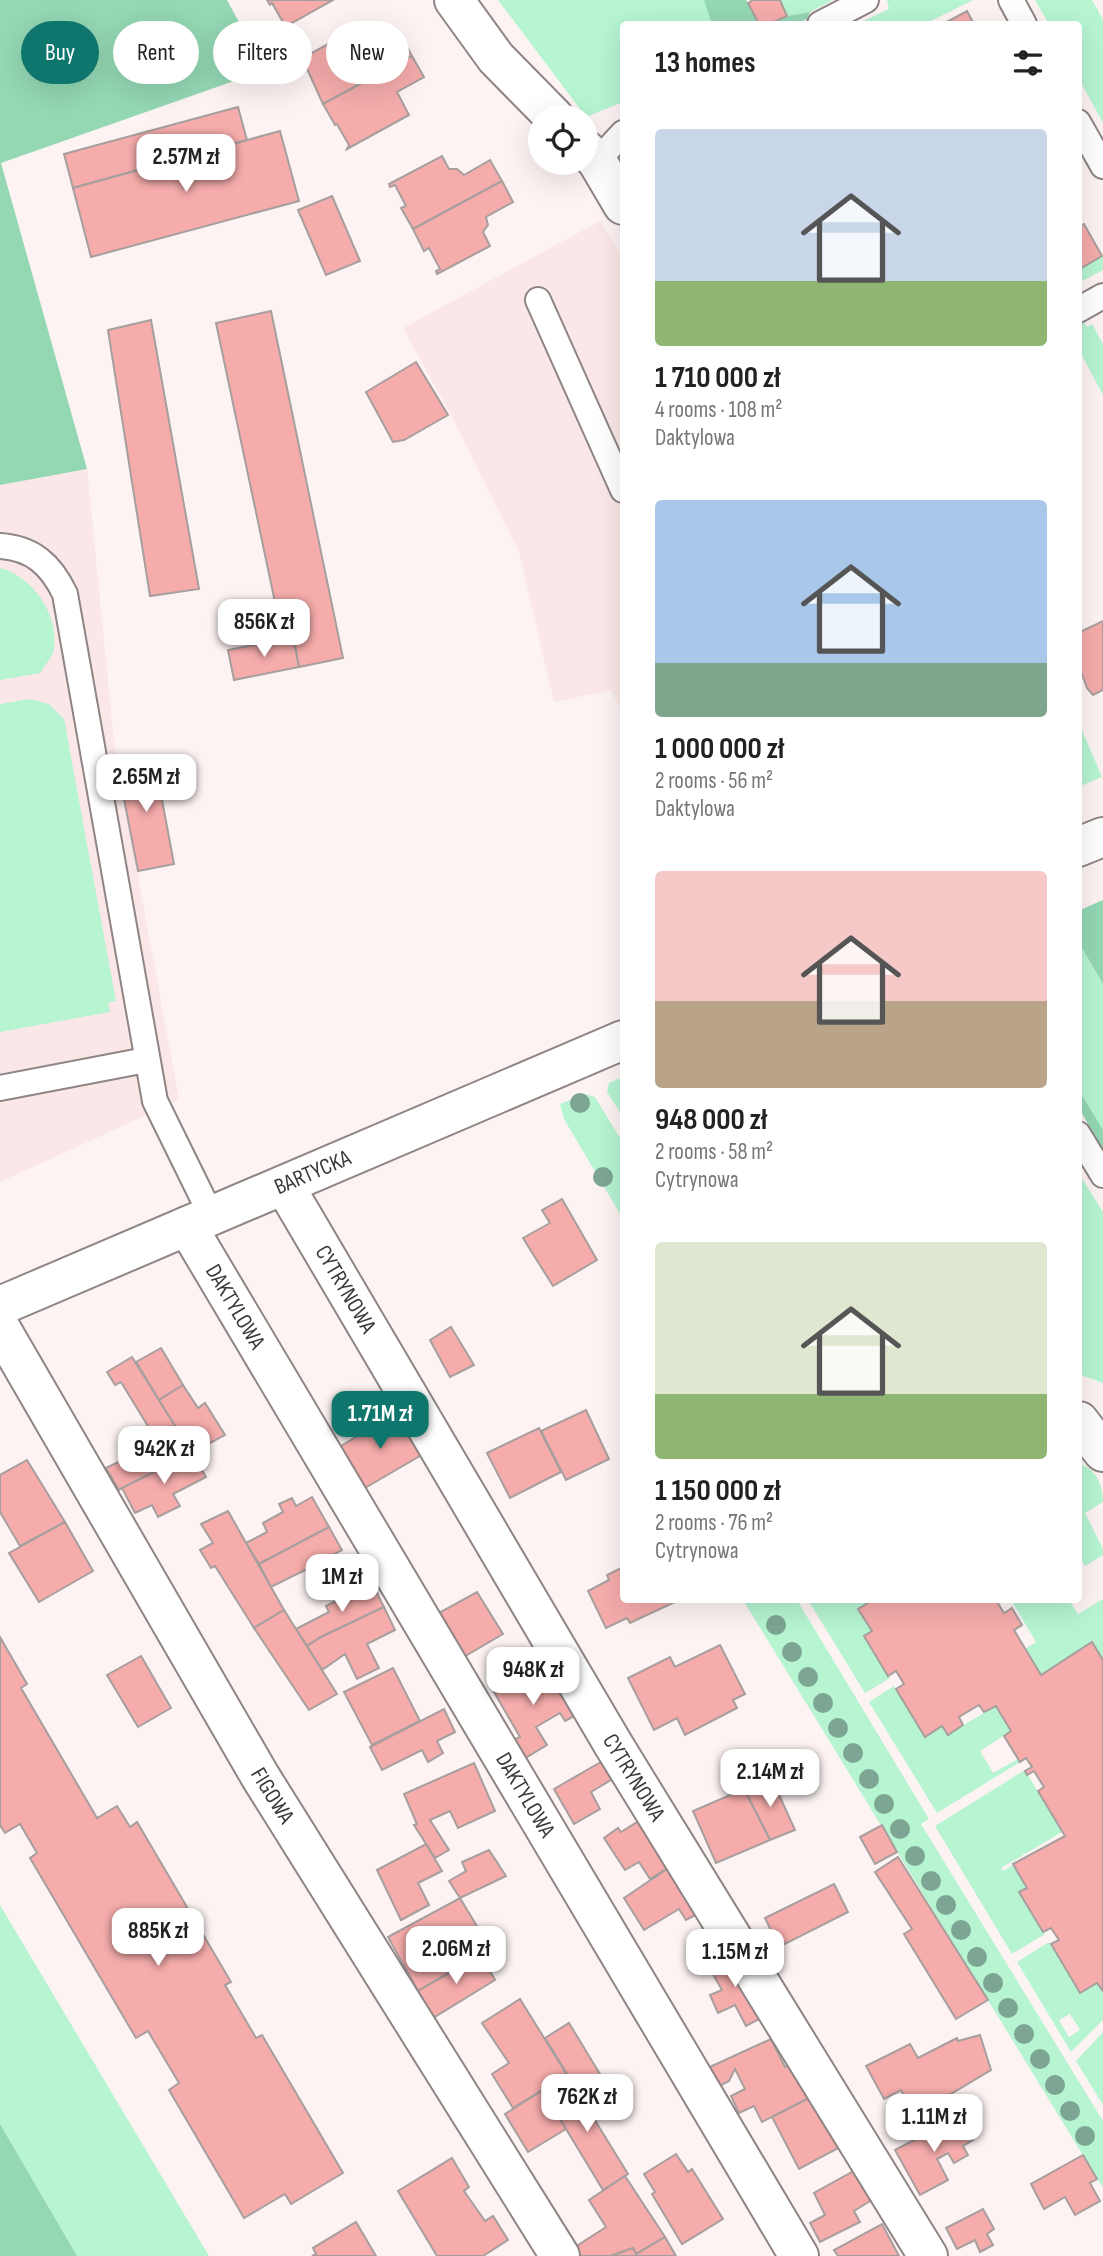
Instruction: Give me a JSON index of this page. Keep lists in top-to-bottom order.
{
  "streets": {
    "street": [
      "BARTYCKA",
      "CYTRYNOWA",
      "DAKTYLOWA",
      "FIGOWA"
    ]
  },
  "crossings": [
    ["BARTYCKA", "CYTRYNOWA"],
    ["BARTYCKA", "DAKTYLOWA"]
  ],
  "page": {
    "chip": [
      "Buy",
      "Rent",
      "Filters",
      "New"
    ],
    "heading": "13 homes",
    "list": [
      {
        "name": "1 710 000 zł",
        "note": "4 rooms · 108 m² · Daktylowa"
      },
      {
        "name": "1 000 000 zł",
        "note": "2 rooms · 56 m² · Daktylowa"
      },
      {
        "name": "948 000 zł",
        "note": "2 rooms · 58 m² · Cytrynowa"
      },
      {
        "name": "1 150 000 zł",
        "note": "2 rooms · 76 m² · Cytrynowa"
      }
    ],
    "price": [
      "2.57M zł",
      "856K zł",
      "2.65M zł",
      "1.71M zł",
      "942K zł",
      "1M zł",
      "948K zł",
      "2.14M zł",
      "885K zł",
      "2.06M zł",
      "1.15M zł",
      "762K zł",
      "1.11M zł"
    ]
  }
}
